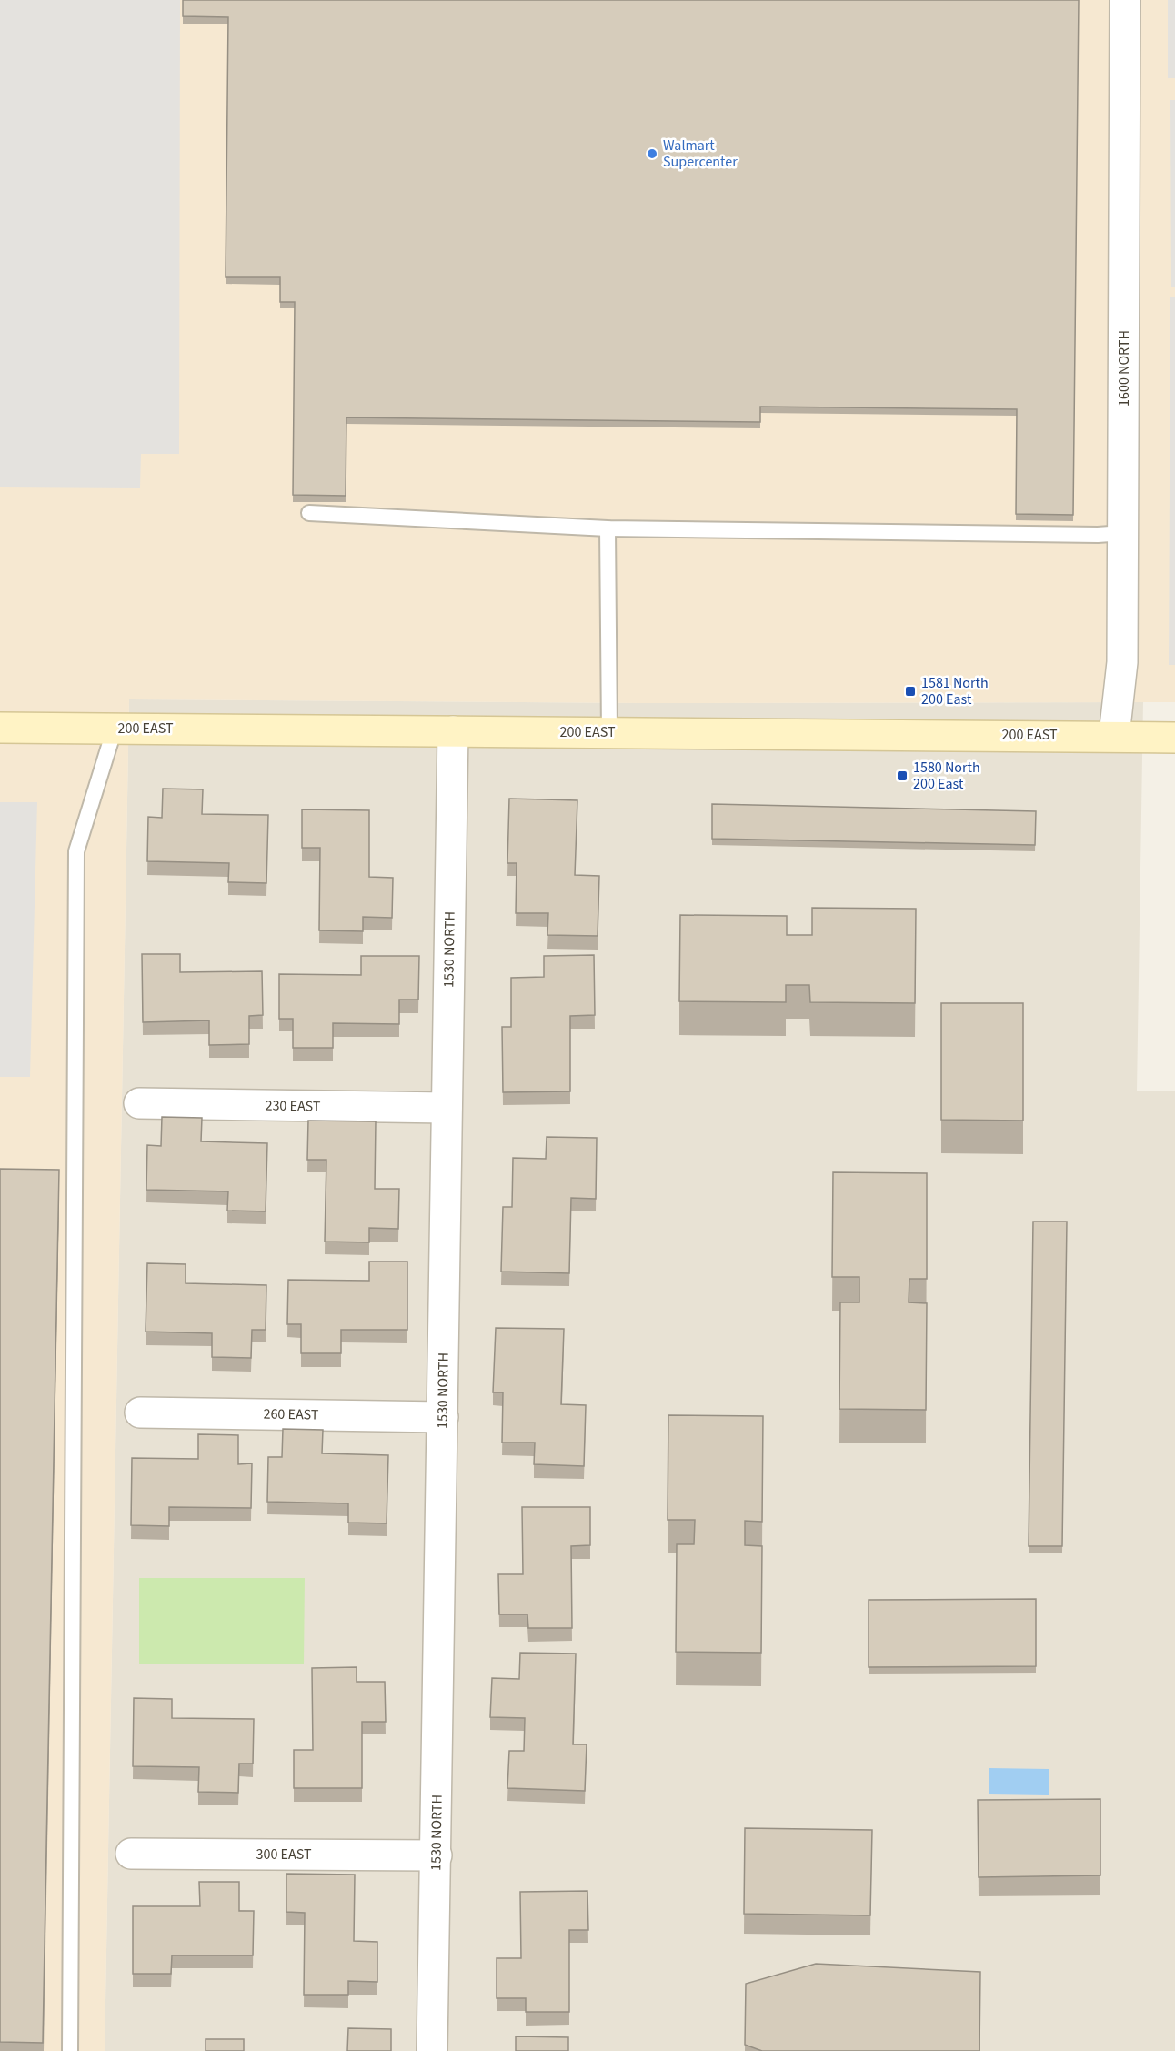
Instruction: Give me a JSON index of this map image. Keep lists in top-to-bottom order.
{
  "streets": {
    "main road": ["200 EAST"],
    "street": [
      "1600 NORTH",
      "1530 NORTH",
      "230 EAST",
      "260 EAST",
      "300 EAST"
    ]
  },
  "crossings": [
    ["1600 NORTH", "200 EAST"],
    ["200 EAST", "1530 NORTH"],
    ["1530 NORTH", "230 EAST"],
    ["1530 NORTH", "260 EAST"],
    ["1530 NORTH", "300 EAST"]
  ],
  "places": {
    "other": ["Walmart Supercenter"],
    "transit": ["1581 North 200 East", "1580 North 200 East"]
  }
}
